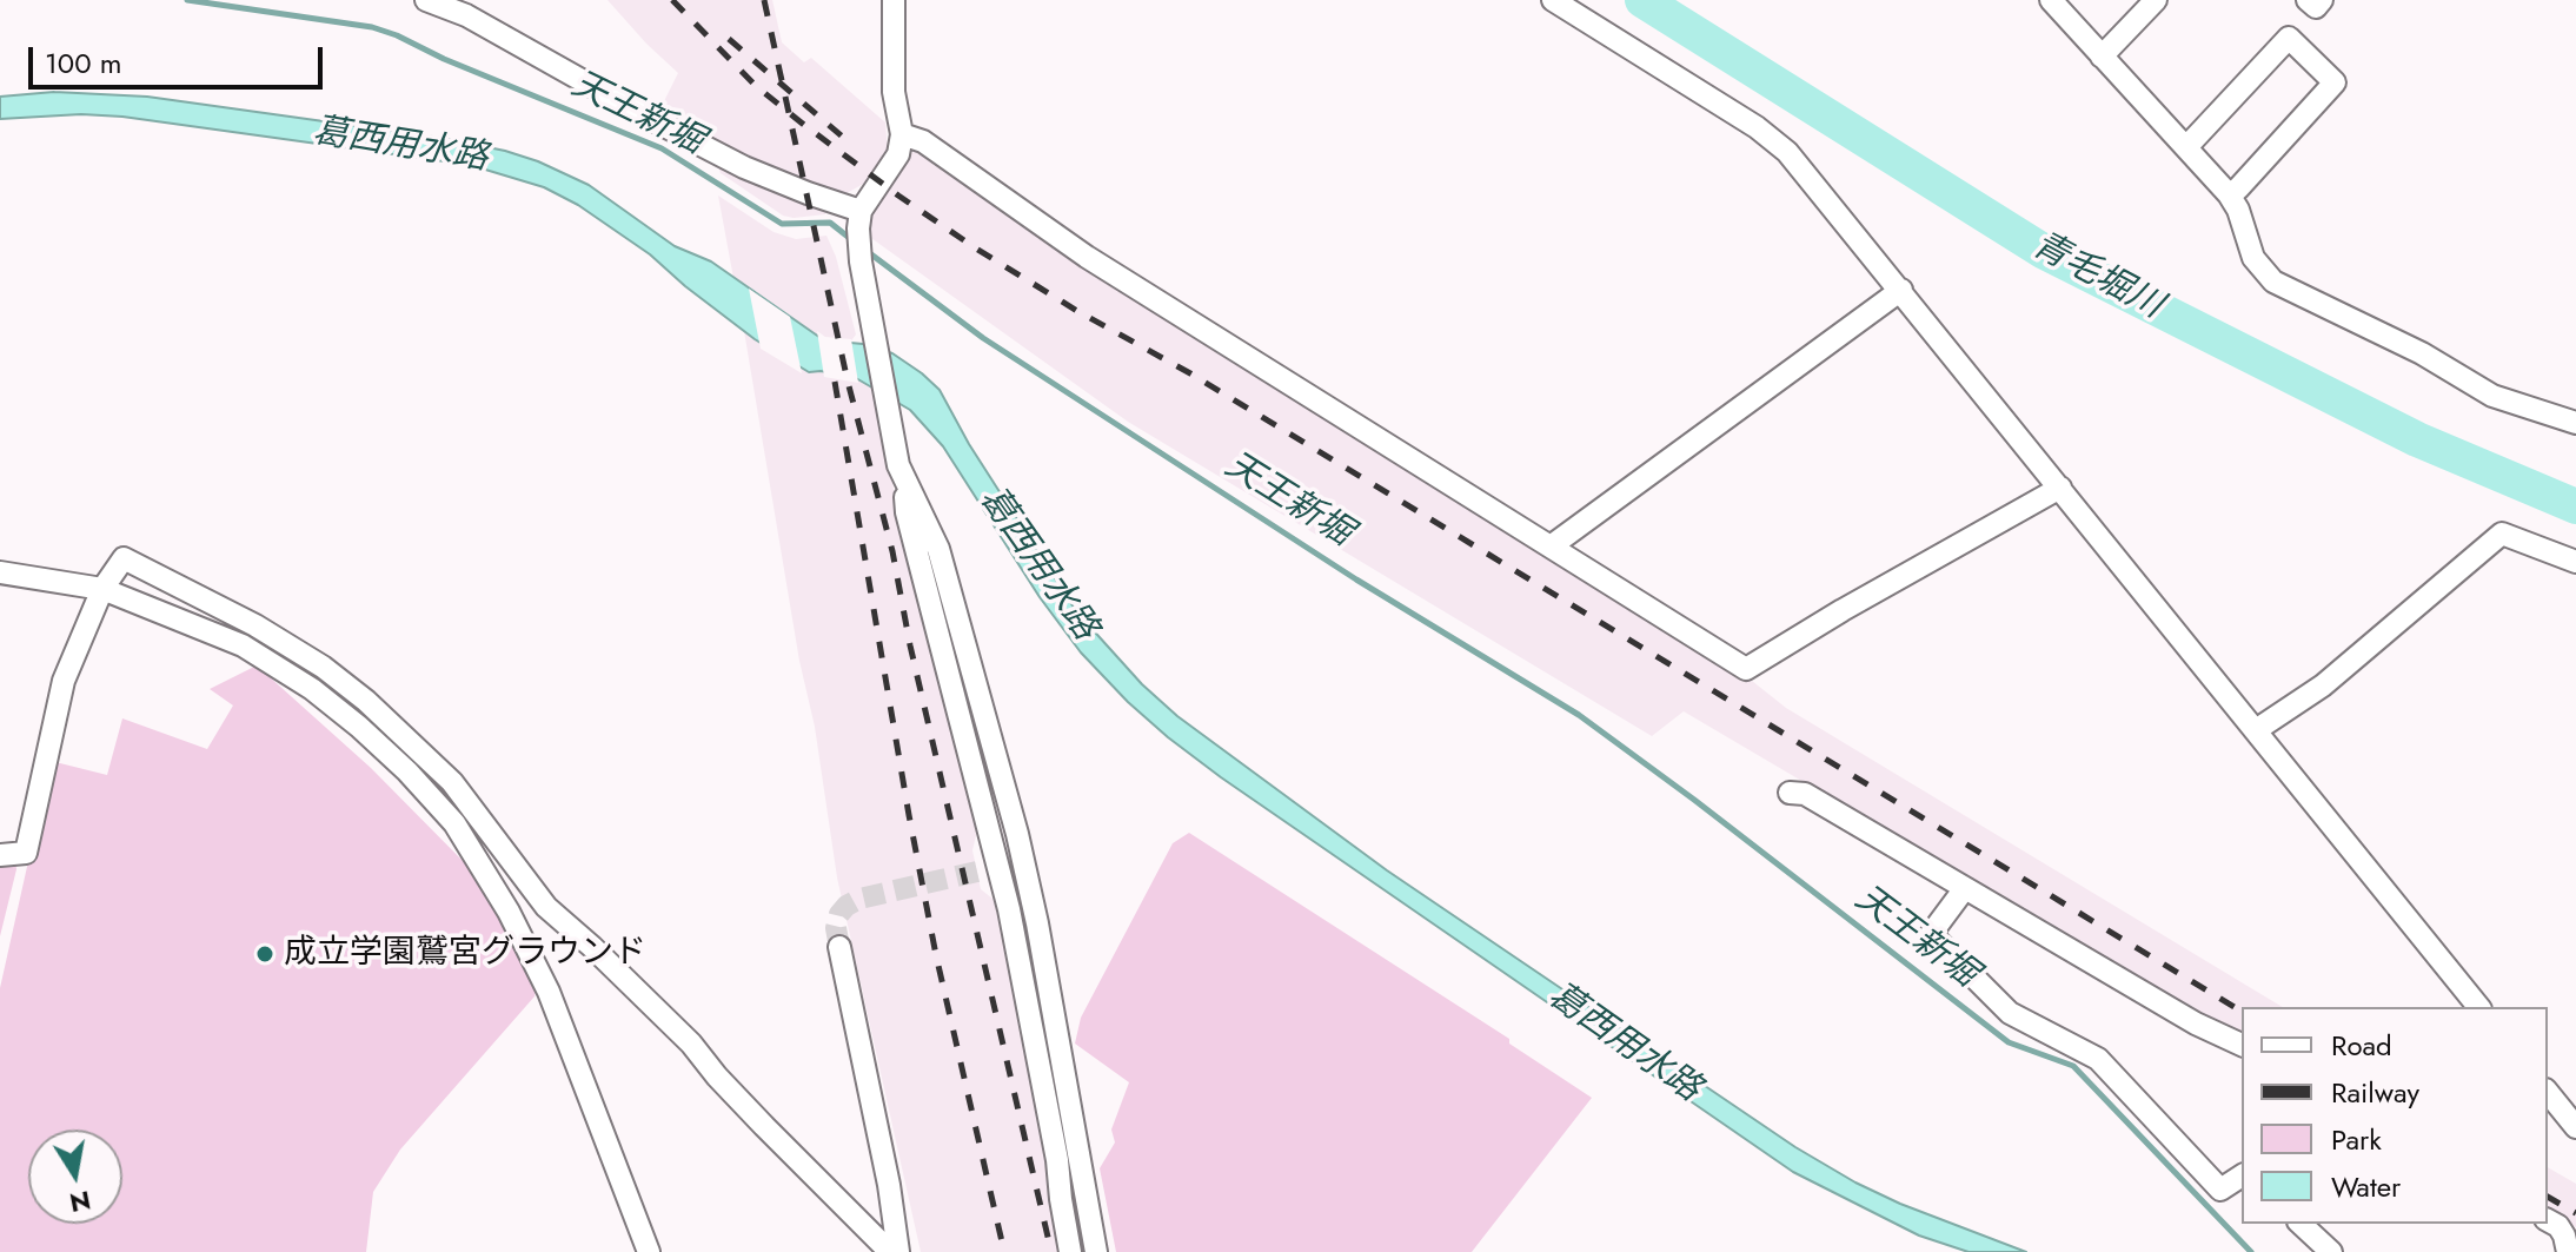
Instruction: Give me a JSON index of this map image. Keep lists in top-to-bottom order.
{
  "water": ["天王新堀", "葛西用水路", "青毛堀川"],
  "places": ["成立学園鷲宮グラウンド"],
  "legend": [
    "Road",
    "Railway",
    "Park",
    "Water"
  ],
  "scale_bar": "100 m",
  "north": "bottom"
}
